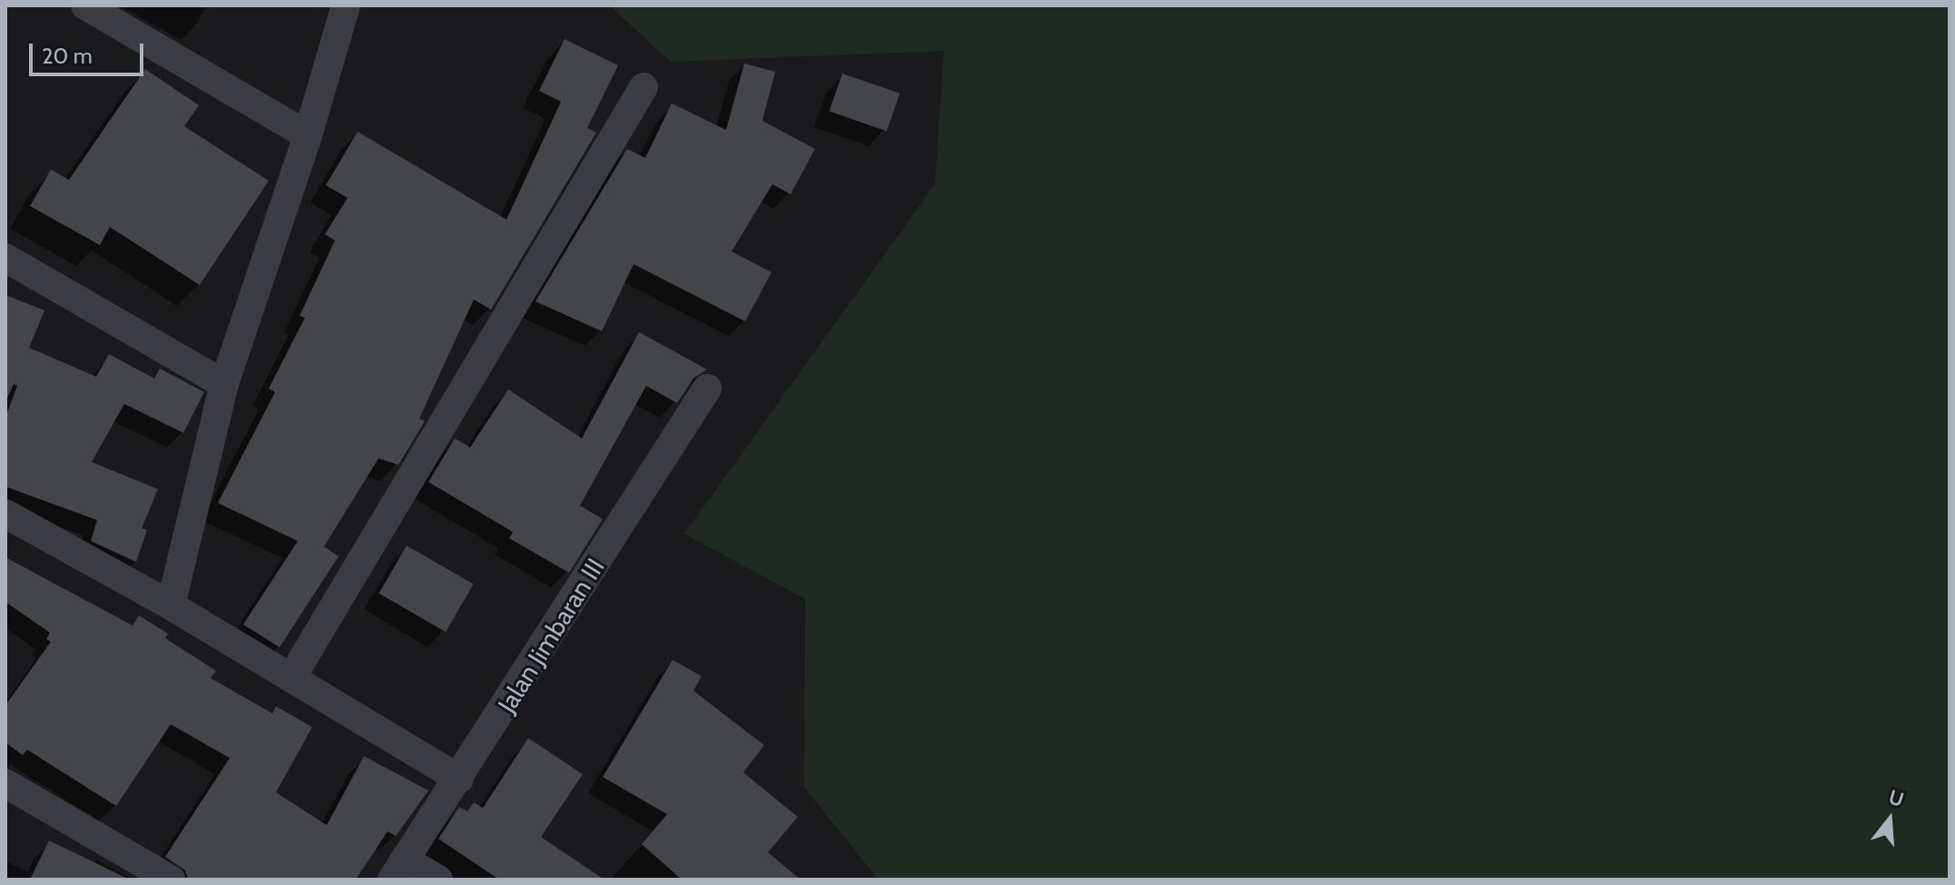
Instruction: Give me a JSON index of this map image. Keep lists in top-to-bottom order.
{
  "streets": {
    "street": ["Jalan Jimbaran III"]
  },
  "scale_bar": "20 m",
  "north": "top"
}
